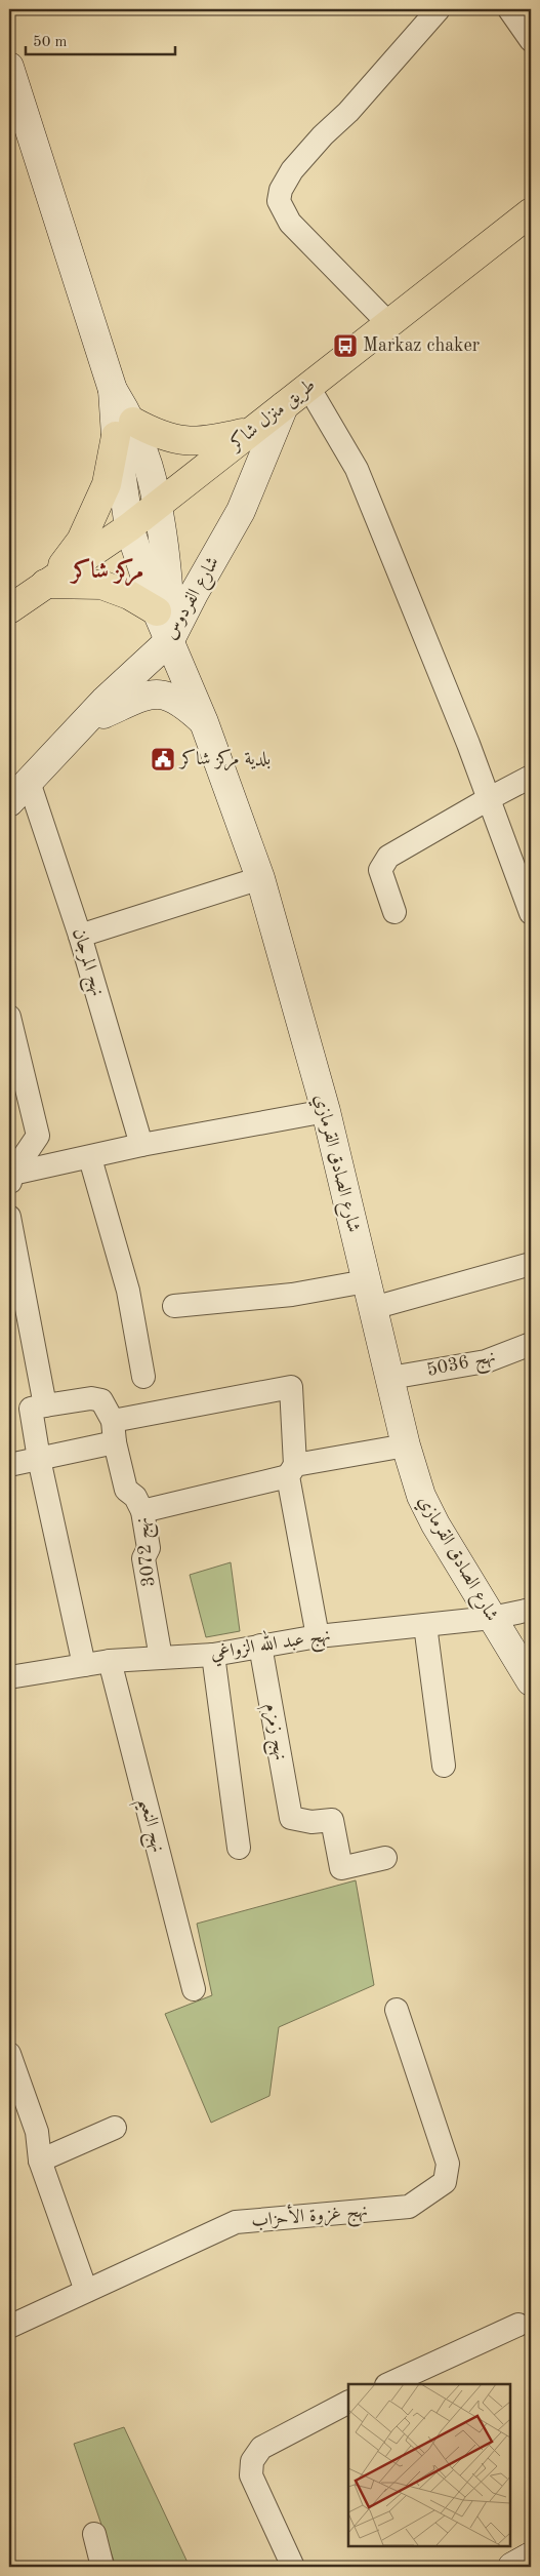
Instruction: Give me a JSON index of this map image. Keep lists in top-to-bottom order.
{
  "streets": {
    "main road": ["طريق منزل شاكر", "شارع الفردوس", "شارع الصادق القرمازي"],
    "street": [
      "نهج المرجان",
      "نهج 5036",
      "نهج 3072",
      "نهج عبد الله الزواغي",
      "نهج زمزم",
      "نهج النعيم",
      "نهج غزوة الأحزاب"
    ]
  },
  "crossings": [
    ["طريق منزل شاكر", "شارع الفردوس"],
    ["طريق منزل شاكر", "شارع الصادق القرمازي"],
    ["شارع الفردوس", "نهج المرجان"],
    ["شارع الفردوس", "شارع الصادق القرمازي"],
    ["شارع الصادق القرمازي", "نهج 5036"],
    ["شارع الصادق القرمازي", "نهج عبد الله الزواغي"],
    ["نهج 3072", "نهج عبد الله الزواغي"],
    ["نهج عبد الله الزواغي", "نهج زمزم"],
    ["نهج عبد الله الزواغي", "نهج النعيم"]
  ],
  "districts": ["مركز شاكر"],
  "places": {
    "bus stop": ["Markaz chaker"],
    "public building": ["بلدية مركز شاكر"]
  },
  "scale_bar": "50 m"
}
